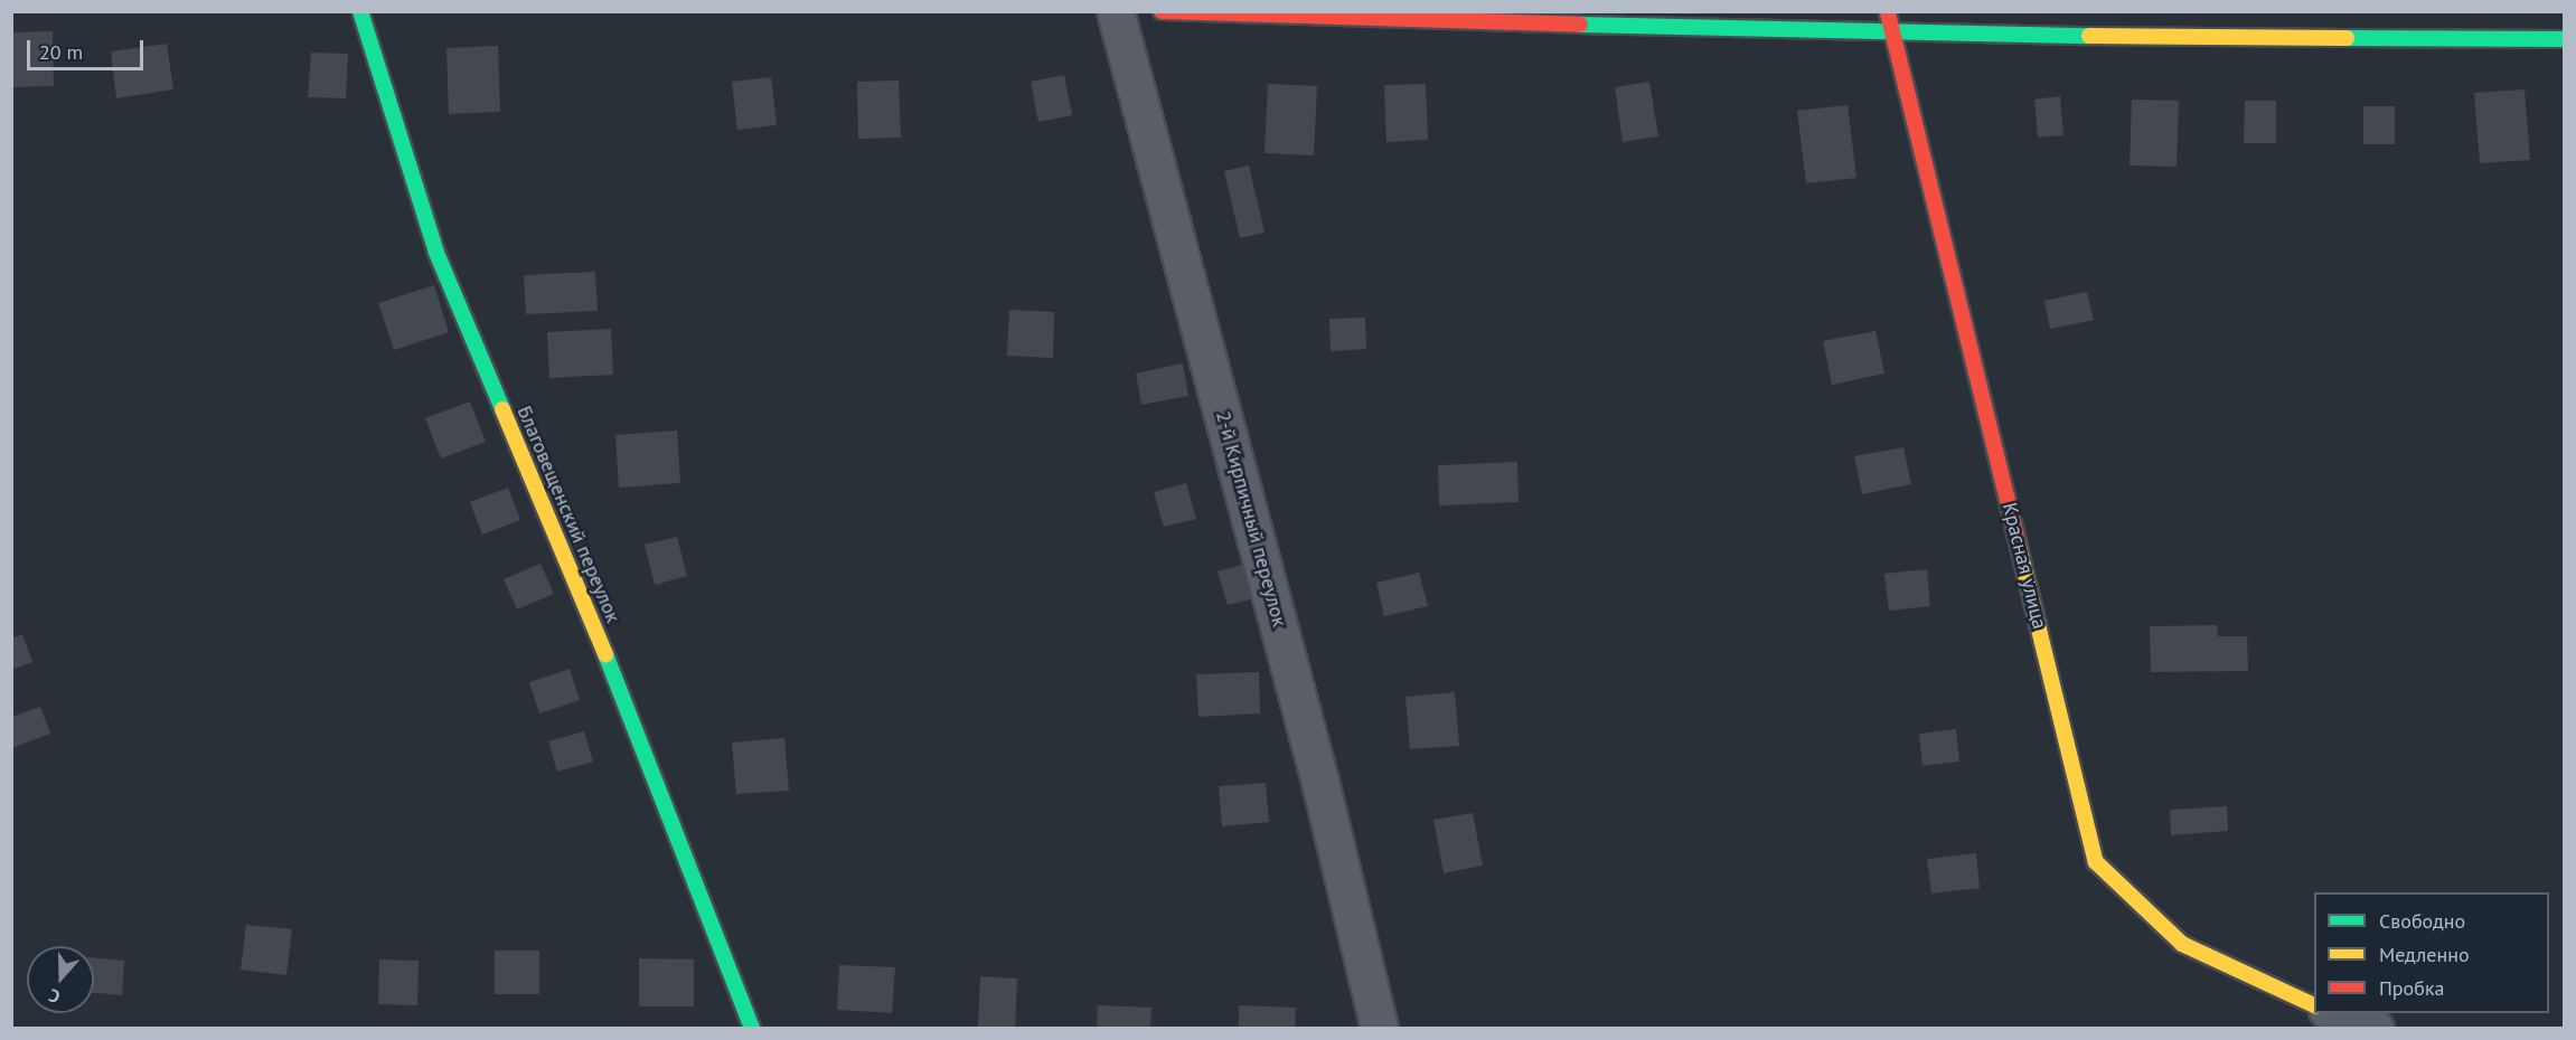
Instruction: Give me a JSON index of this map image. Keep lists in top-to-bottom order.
{
  "streets": {
    "street": ["Благовещенский переулок", "2-й Кирпичный переулок", "Красная улица"]
  },
  "legend": ["Свободно", "Медленно", "Пробка"],
  "scale_bar": "20 m",
  "north": "bottom"
}
